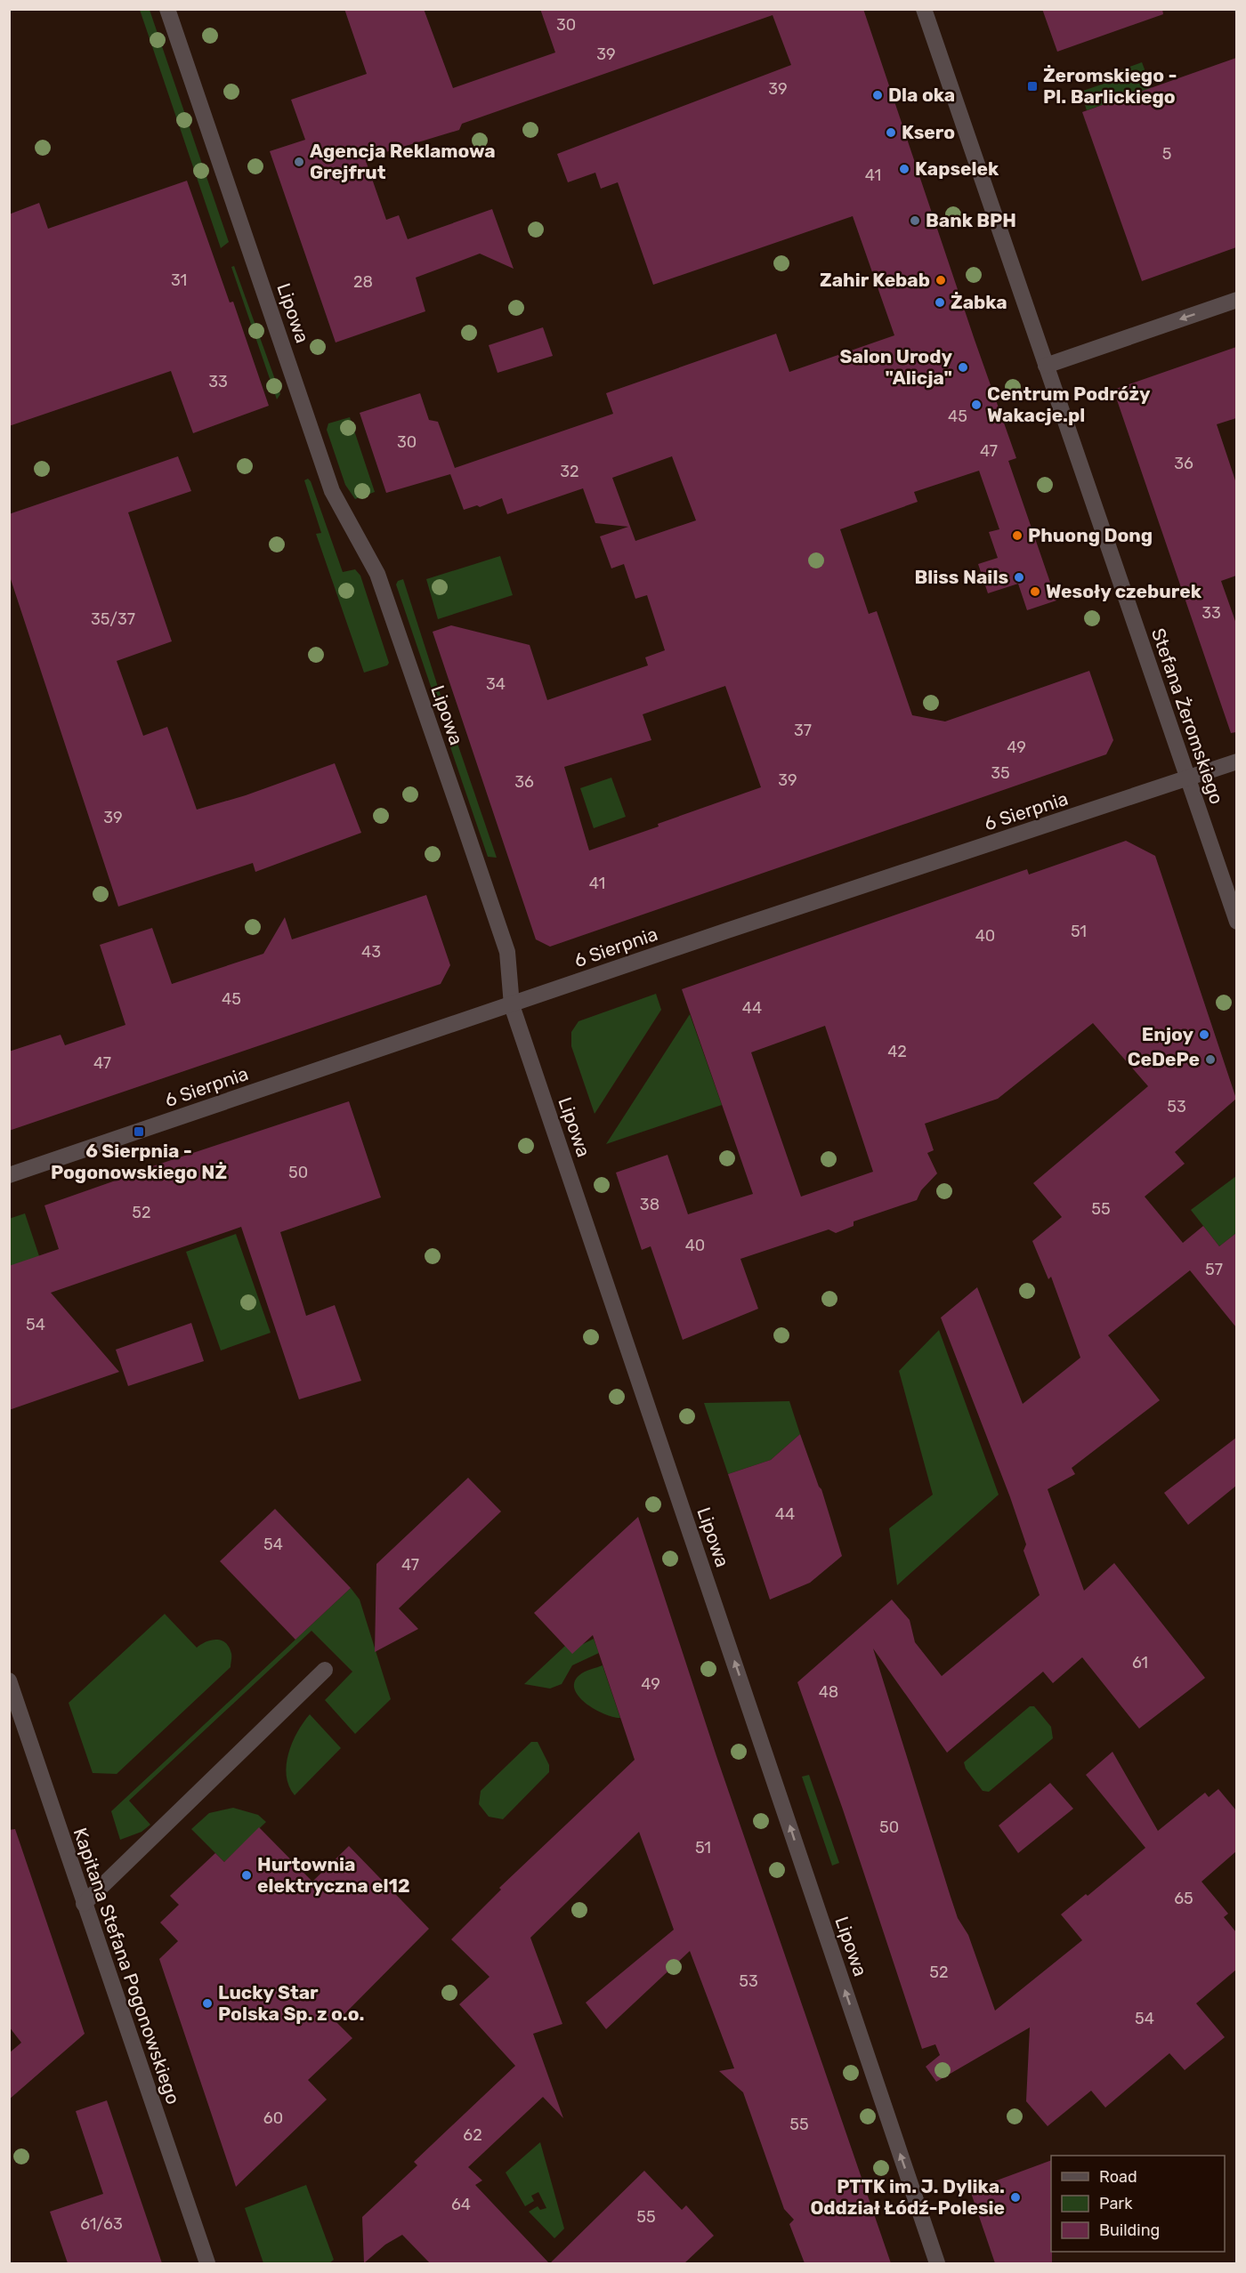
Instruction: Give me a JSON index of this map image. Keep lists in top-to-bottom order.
{
  "streets": {
    "street": [
      "Lipowa",
      "Stefana Żeromskiego",
      "6 Sierpnia",
      "Kapitana Stefana Pogonowskiego"
    ]
  },
  "crossings": [
    ["Lipowa", "6 Sierpnia"],
    ["Stefana Żeromskiego", "6 Sierpnia"]
  ],
  "one_way": ["Lipowa"],
  "places": {
    "transit": ["Żeromskiego - Pl. Barlickiego", "6 Sierpnia - Pogonowskiego NŻ"],
    "other": [
      "Dla oka",
      "Ksero",
      "Agencja Reklamowa Grejfrut",
      "Kapselek",
      "Bank BPH",
      "Zahir Kebab",
      "Żabka",
      "Salon Urody \"Alicja\"",
      "Centrum Podróży Wakacje.pl",
      "Phuong Dong",
      "Bliss Nails",
      "Wesoły czeburek",
      "Enjoy",
      "CeDePe",
      "Hurtownia elektryczna el12",
      "Lucky Star Polska Sp. z o.o.",
      "PTTK im. J. Dylika. Oddział Łódź-Polesie"
    ]
  },
  "house_numbers": [
    "30",
    "39",
    "39",
    "5",
    "41",
    "31",
    "28",
    "33",
    "45",
    "30",
    "47",
    "36",
    "32",
    "33",
    "35/37",
    "34",
    "37",
    "49",
    "35",
    "39",
    "36",
    "39",
    "41",
    "51",
    "40",
    "43",
    "45",
    "44",
    "42",
    "47",
    "53",
    "50",
    "38",
    "55",
    "52",
    "40",
    "57",
    "54",
    "44",
    "54",
    "47",
    "61",
    "49",
    "48",
    "50",
    "51",
    "65",
    "52",
    "53",
    "54",
    "60",
    "55",
    "62",
    "64",
    "55",
    "61/63"
  ],
  "legend": ["Road", "Park", "Building"]
}
